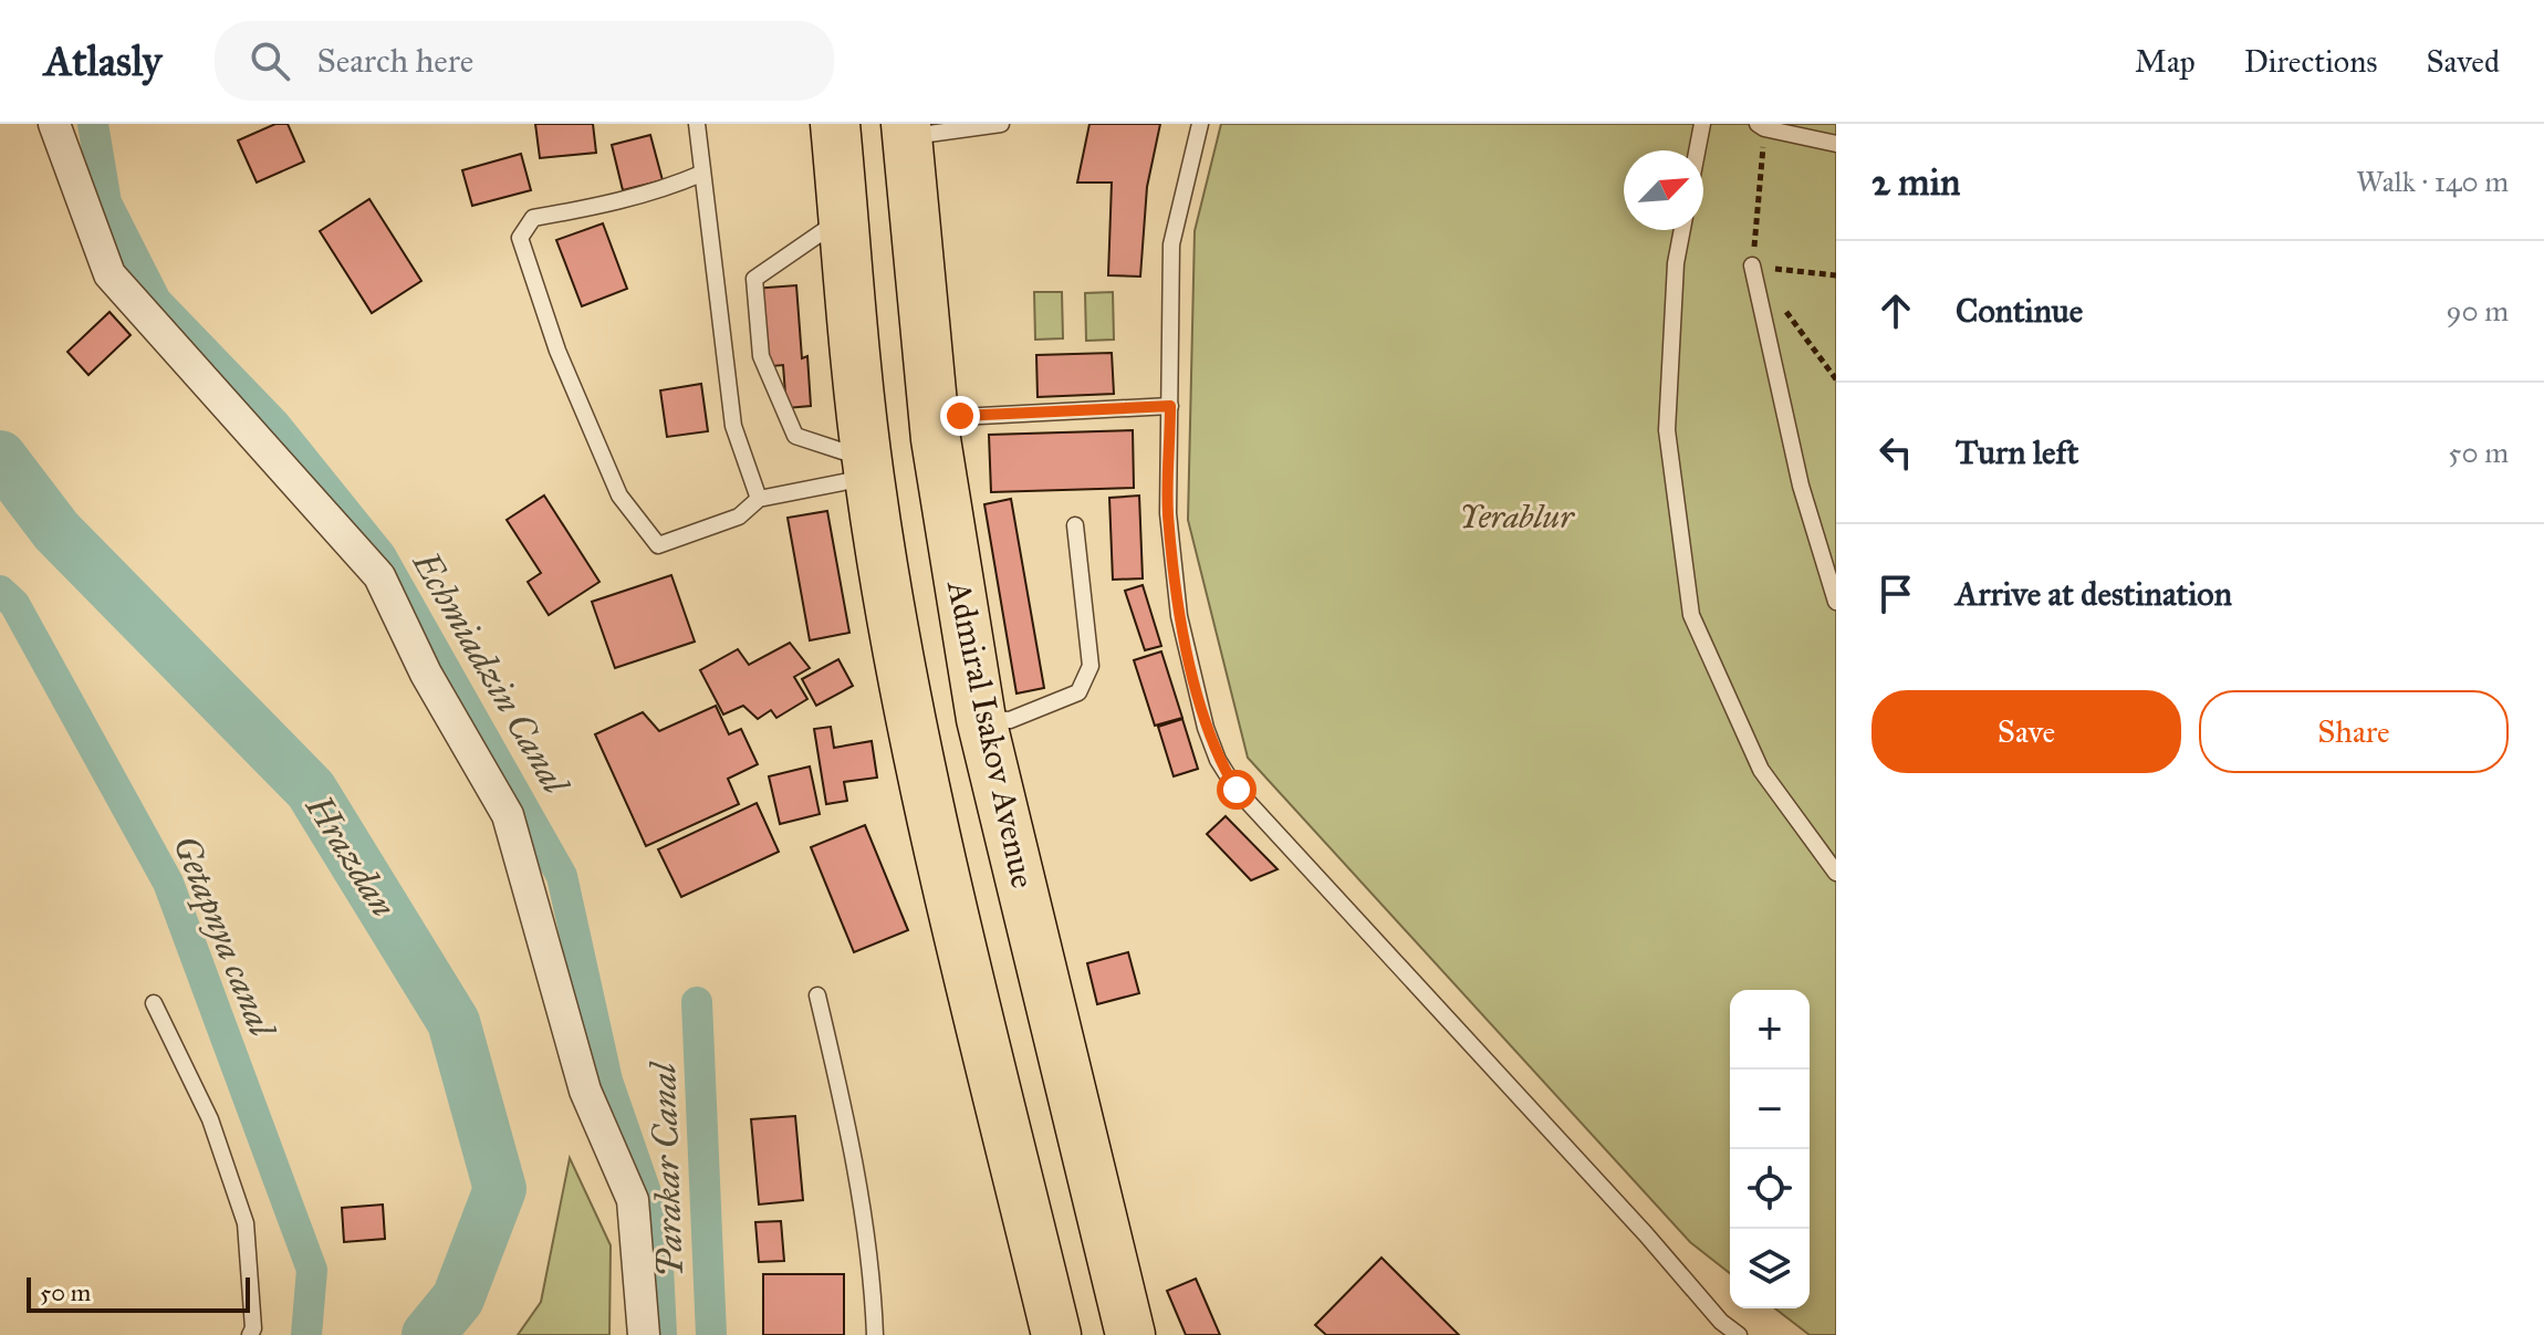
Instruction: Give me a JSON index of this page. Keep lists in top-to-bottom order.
{
  "streets": {
    "highway": ["Admiral Isakov Avenue"]
  },
  "water": [
    "Echmiadzin Canal",
    "Hrazdan",
    "Getapnya canal",
    "Parakar Canal"
  ],
  "parks": ["Yerablur"],
  "scale_bar": "50 m",
  "north": "top right",
  "page": {
    "header": "Atlasly",
    "search": "Search here",
    "nav": ["Map", "Directions", "Saved"],
    "heading": ["2 min", "Walk · 140 m"],
    "list": [
      ["Continue", "90 m"],
      ["Turn left", "50 m"],
      "Arrive at destination"
    ],
    "buttons": ["Save", "Share"],
    "map_buttons": ["+", "−"],
    "scale": "50 m"
  }
}
